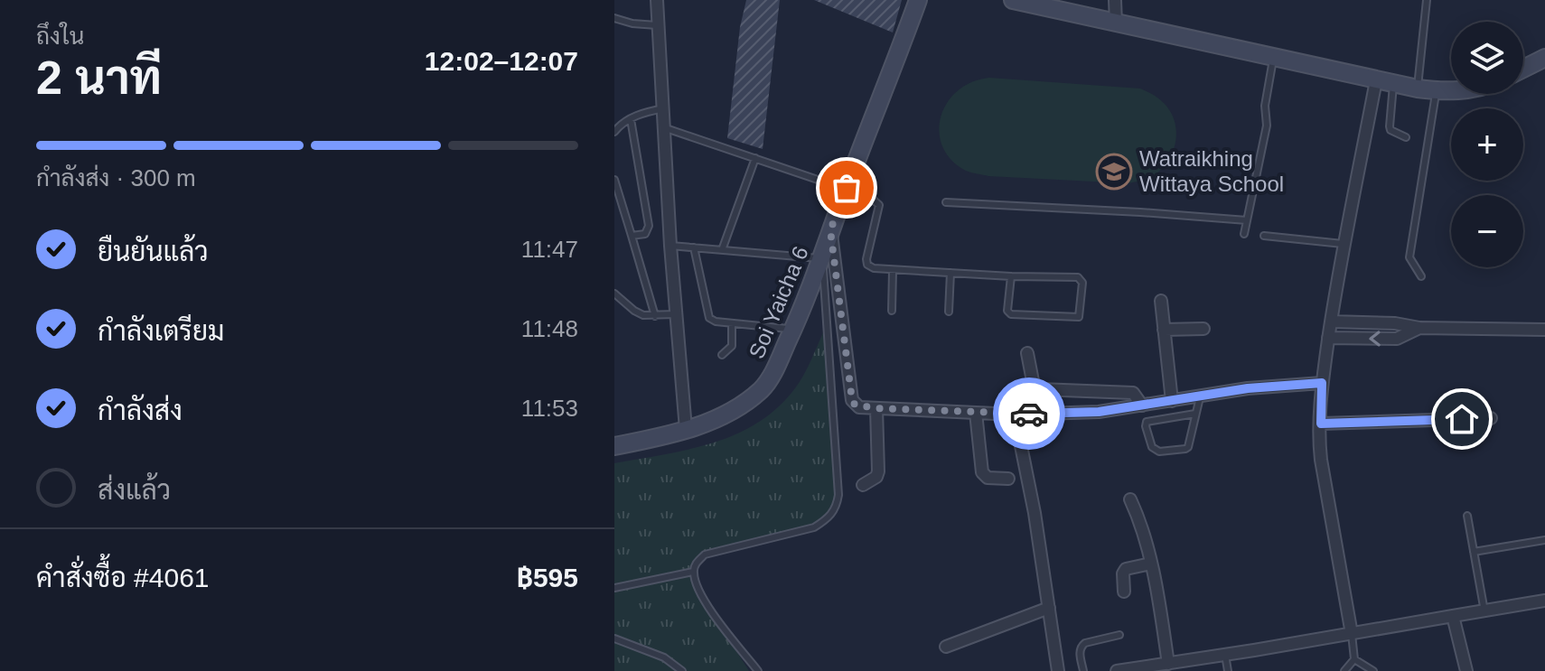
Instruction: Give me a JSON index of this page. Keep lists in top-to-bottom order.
{
  "streets": {
    "street": ["Soi Yaicha 6"]
  },
  "places": {
    "school or university": ["Watraikhing Wittaya School"]
  },
  "page": {
    "heading": ["2 นาที", "ถึงใน", "12:02–12:07"],
    "panel": ["คำสั่งซื้อ #4061", "฿595"],
    "map_buttons": ["+", "−"],
    "bar": "กำลังส่ง · 300 m",
    "list": [
      ["ยืนยันแล้ว", "11:47"],
      ["กำลังเตรียม", "11:48"],
      ["กำลังส่ง", "11:53"],
      "ส่งแล้ว"
    ]
  }
}
